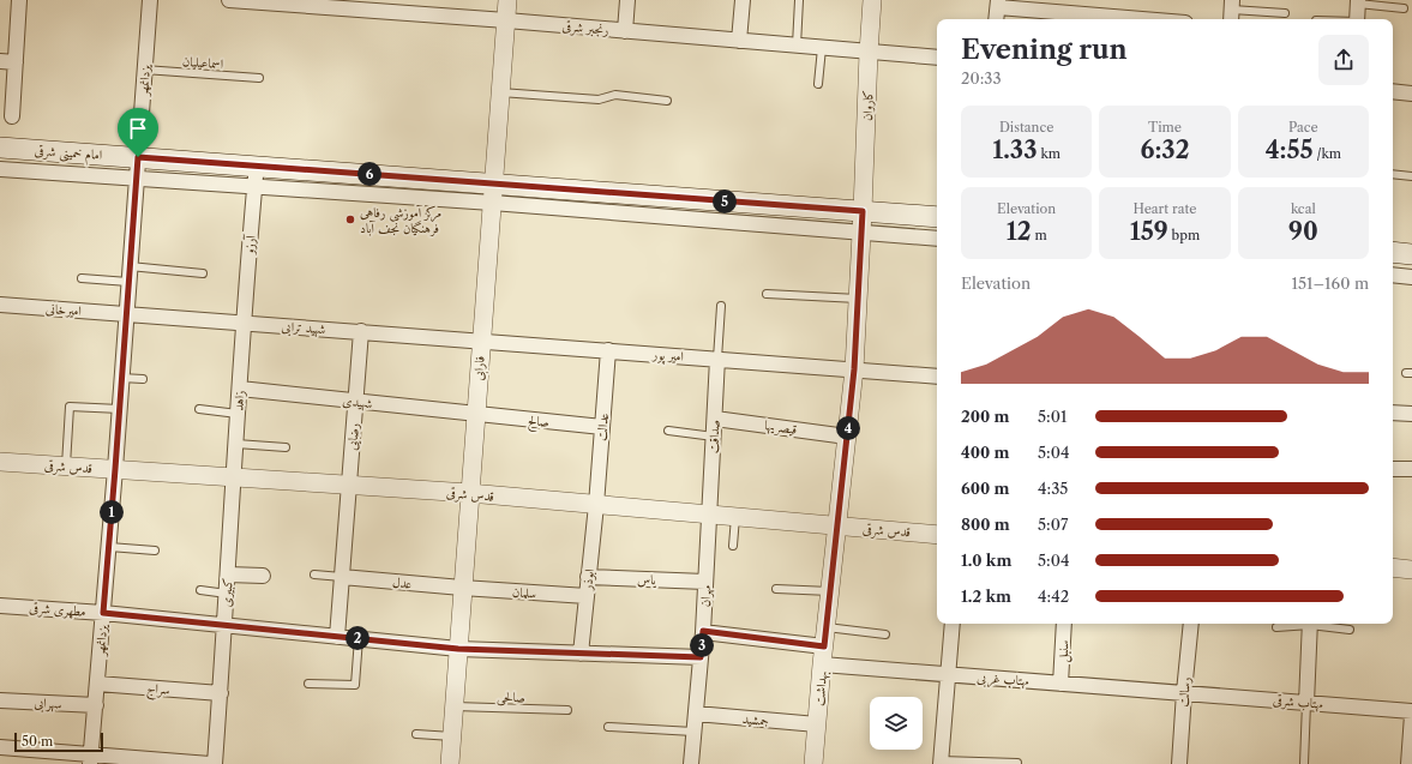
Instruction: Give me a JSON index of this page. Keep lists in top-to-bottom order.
{
  "streets": {
    "main road": ["امام خمینی شرقی"],
    "street": [
      "رنجبر شرقی",
      "یزدانمهر",
      "کاروان",
      "آرزو",
      "امیرخانی",
      "شهید ترابی",
      "امیر پور",
      "فارابی",
      "زاهد",
      "شهیدی",
      "صالح",
      "عدالت",
      "قیصریها",
      "رضایی",
      "صداقت",
      "قدس شرقی",
      "ابوذر",
      "یاس",
      "عدل",
      "کبیری",
      "سلمان",
      "مهران",
      "مطهری شرقی",
      "سنبل",
      "مهتاب غربی",
      "سراج",
      "بهداشت",
      "رسالت",
      "مهتاب شرقی",
      "سهرابی",
      "جمشید"
    ],
    "lane": ["اسماعیلیان", "صالحی"]
  },
  "crossings": [
    ["رنجبر شرقی", "کاروان"],
    ["رنجبر شرقی", "فارابی"],
    ["اسماعیلیان", "یزدانمهر"],
    ["یزدانمهر", "امام خمینی شرقی"],
    ["یزدانمهر", "امیرخانی"],
    ["یزدانمهر", "شهید ترابی"],
    ["یزدانمهر", "قدس شرقی"],
    ["یزدانمهر", "مطهری شرقی"],
    ["یزدانمهر", "سراج"],
    ["یزدانمهر", "سهرابی"],
    ["کاروان", "امام خمینی شرقی"],
    ["کاروان", "بهداشت"],
    ["امام خمینی شرقی", "آرزو"],
    ["امام خمینی شرقی", "فارابی"],
    ["امام خمینی شرقی", "بهداشت"],
    ["آرزو", "شهید ترابی"],
    ["آرزو", "زاهد"],
    ["امیرخانی", "شهید ترابی"],
    ["شهید ترابی", "امیر پور"],
    ["شهید ترابی", "فارابی"],
    ["شهید ترابی", "زاهد"],
    ["شهید ترابی", "رضایی"],
    ["امیر پور", "فارابی"],
    ["امیر پور", "عدالت"],
    ["امیر پور", "صداقت"],
    ["امیر پور", "بهداشت"],
    ["فارابی", "شهیدی"],
    ["فارابی", "صالح"],
    ["فارابی", "قدس شرقی"],
    ["فارابی", "عدل"],
    ["فارابی", "سلمان"],
    ["فارابی", "مطهری شرقی"],
    ["فارابی", "صالحی"],
    ["زاهد", "شهیدی"],
    ["زاهد", "قدس شرقی"],
    ["زاهد", "کبیری"],
    ["شهیدی", "صالح"],
    ["شهیدی", "رضایی"],
    ["صالح", "عدالت"],
    ["عدالت", "قدس شرقی"],
    ["عدالت", "ابوذر"],
    ["قیصریها", "صداقت"],
    ["قیصریها", "بهداشت"],
    ["رضایی", "قدس شرقی"],
    ["صداقت", "قدس شرقی"],
    ["صداقت", "مهران"],
    ["قدس شرقی", "ابوذر"],
    ["قدس شرقی", "کبیری"],
    ["قدس شرقی", "مهران"],
    ["قدس شرقی", "بهداشت"],
    ["ابوذر", "یاس"],
    ["ابوذر", "سلمان"],
    ["یاس", "مهران"],
    ["عدل", "سلمان"],
    ["کبیری", "مطهری شرقی"],
    ["کبیری", "سراج"],
    ["مهران", "جمشید"],
    ["سنبل", "مهتاب غربی"],
    ["مهتاب غربی", "بهداشت"],
    ["مهتاب غربی", "رسالت"],
    ["مهتاب غربی", "مهتاب شرقی"],
    ["بهداشت", "جمشید"],
    ["رسالت", "مهتاب شرقی"]
  ],
  "places": ["مرکز آموزشی رفاهی فرهنگیان نجف آباد"],
  "scale_bar": "50 m",
  "page": {
    "heading": ["Evening run", "20:33"],
    "stats": [
      ["Distance", "1.33 km"],
      ["Time", "6:32"],
      ["Pace", "4:55 /km"],
      ["Elevation", "12 m"],
      ["Heart rate", "159 bpm"],
      ["kcal", "90"]
    ],
    "pins": [
      "6",
      "5",
      "4",
      "1",
      "2",
      "3"
    ],
    "chart": ["Elevation", "151–160 m"],
    "list": [
      {
        "name": "200 m",
        "note": "5:01"
      },
      {
        "name": "400 m",
        "note": "5:04"
      },
      {
        "name": "600 m",
        "note": "4:35"
      },
      {
        "name": "800 m",
        "note": "5:07"
      },
      {
        "name": "1.0 km",
        "note": "5:04"
      },
      {
        "name": "1.2 km",
        "note": "4:42"
      }
    ],
    "scale": "50 m"
  }
}
